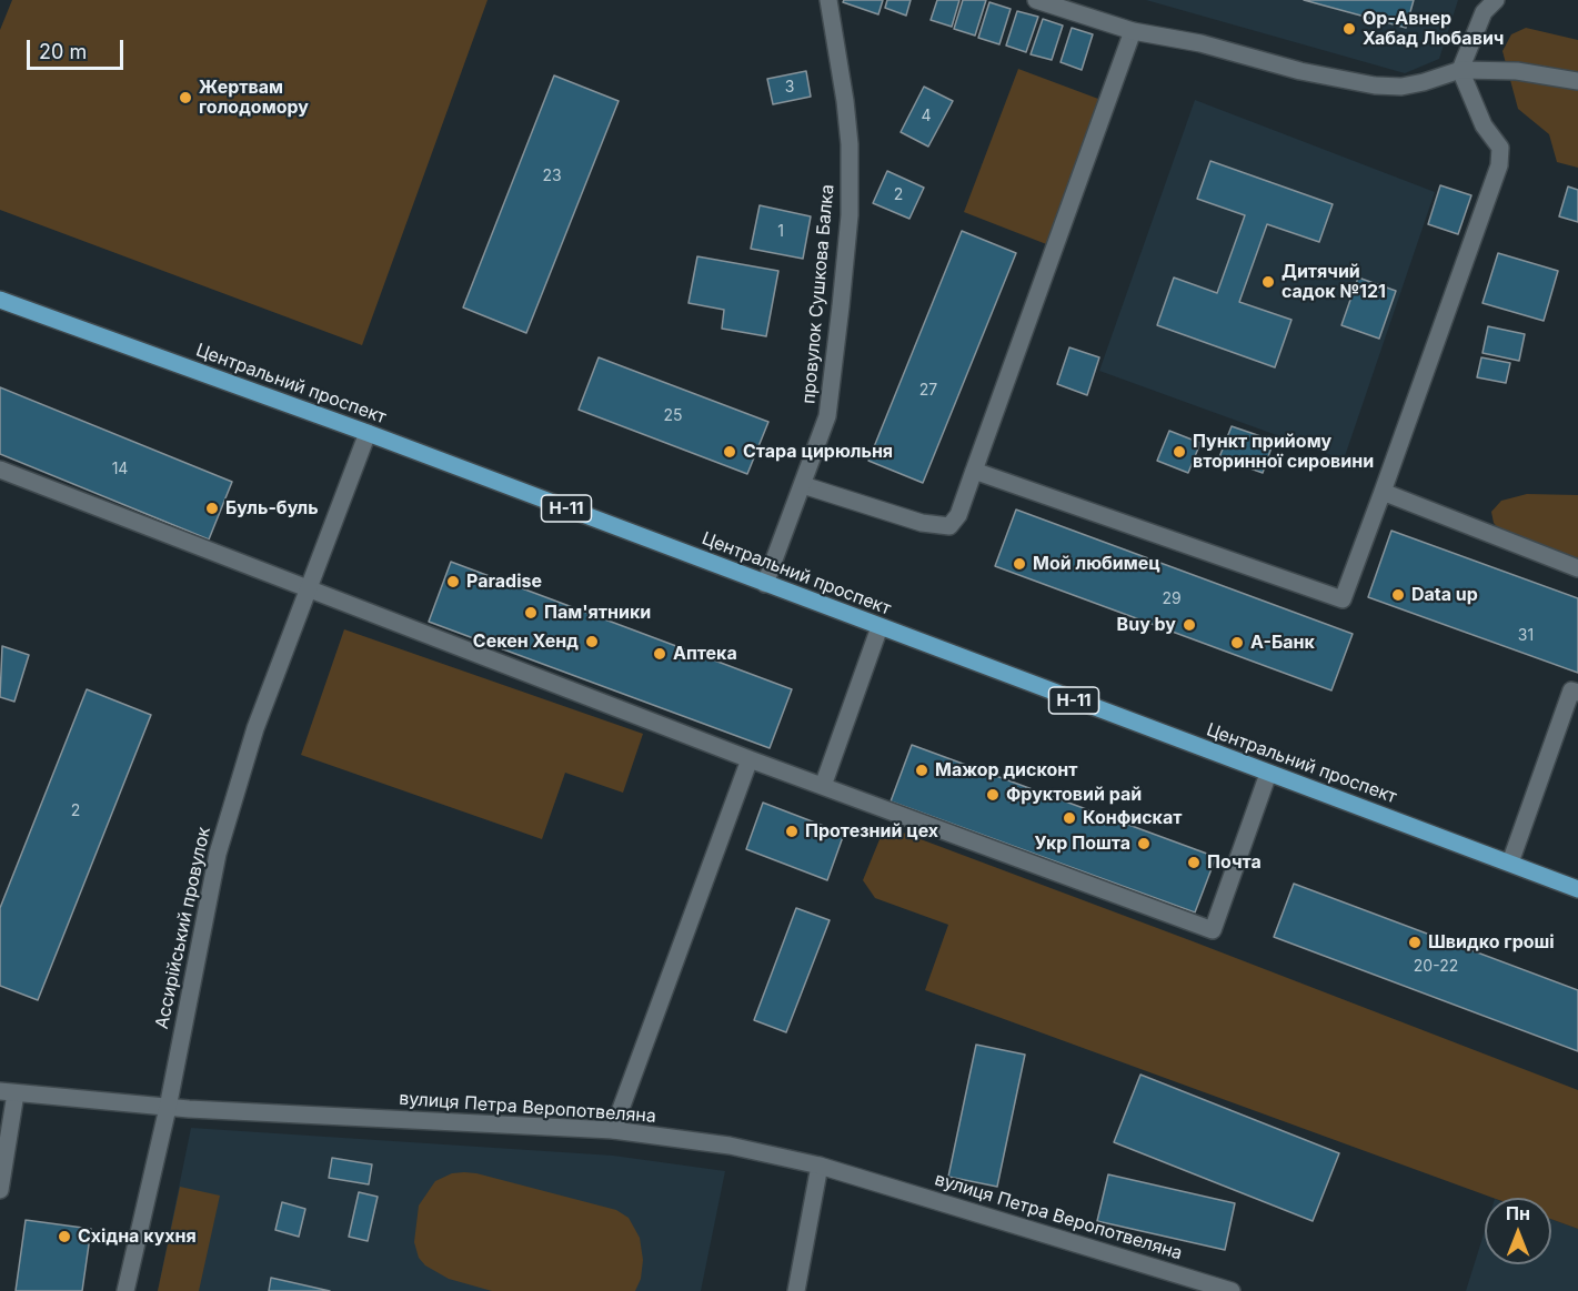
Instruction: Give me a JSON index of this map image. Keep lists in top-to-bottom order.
{
  "streets": {
    "main road": ["Центральний проспект", "Н-11"],
    "street": ["провулок Сушкова Балка", "Ассирійський провулок", "вулиця Петра Веропотвеляна"]
  },
  "crossings": [
    ["провулок Сушкова Балка", "Центральний проспект"],
    ["Центральний проспект", "Ассирійський провулок"],
    ["Ассирійський провулок", "вулиця Петра Веропотвеляна"]
  ],
  "places": [
    "Ор-Авнер Хабад Любавич",
    "Жертвам голодомору",
    "Дитячий садок №121",
    "Стара цирюльня",
    "Пункт прийому вторинної сировини",
    "Буль-буль",
    "Мой любимец",
    "Paradise",
    "Data up",
    "Пам'ятники",
    "Buy by",
    "Секен Хенд",
    "А-Банк",
    "Аптека",
    "Мажор дисконт",
    "Фруктовий рай",
    "Конфискат",
    "Протезний цех",
    "Укр Пошта",
    "Почта",
    "Швидко гроші",
    "Східна кухня"
  ],
  "house_numbers": [
    "3",
    "4",
    "23",
    "2",
    "1",
    "27",
    "25",
    "14",
    "29",
    "31",
    "2",
    "20-22"
  ],
  "scale_bar": "20 m",
  "north": "top"
}
